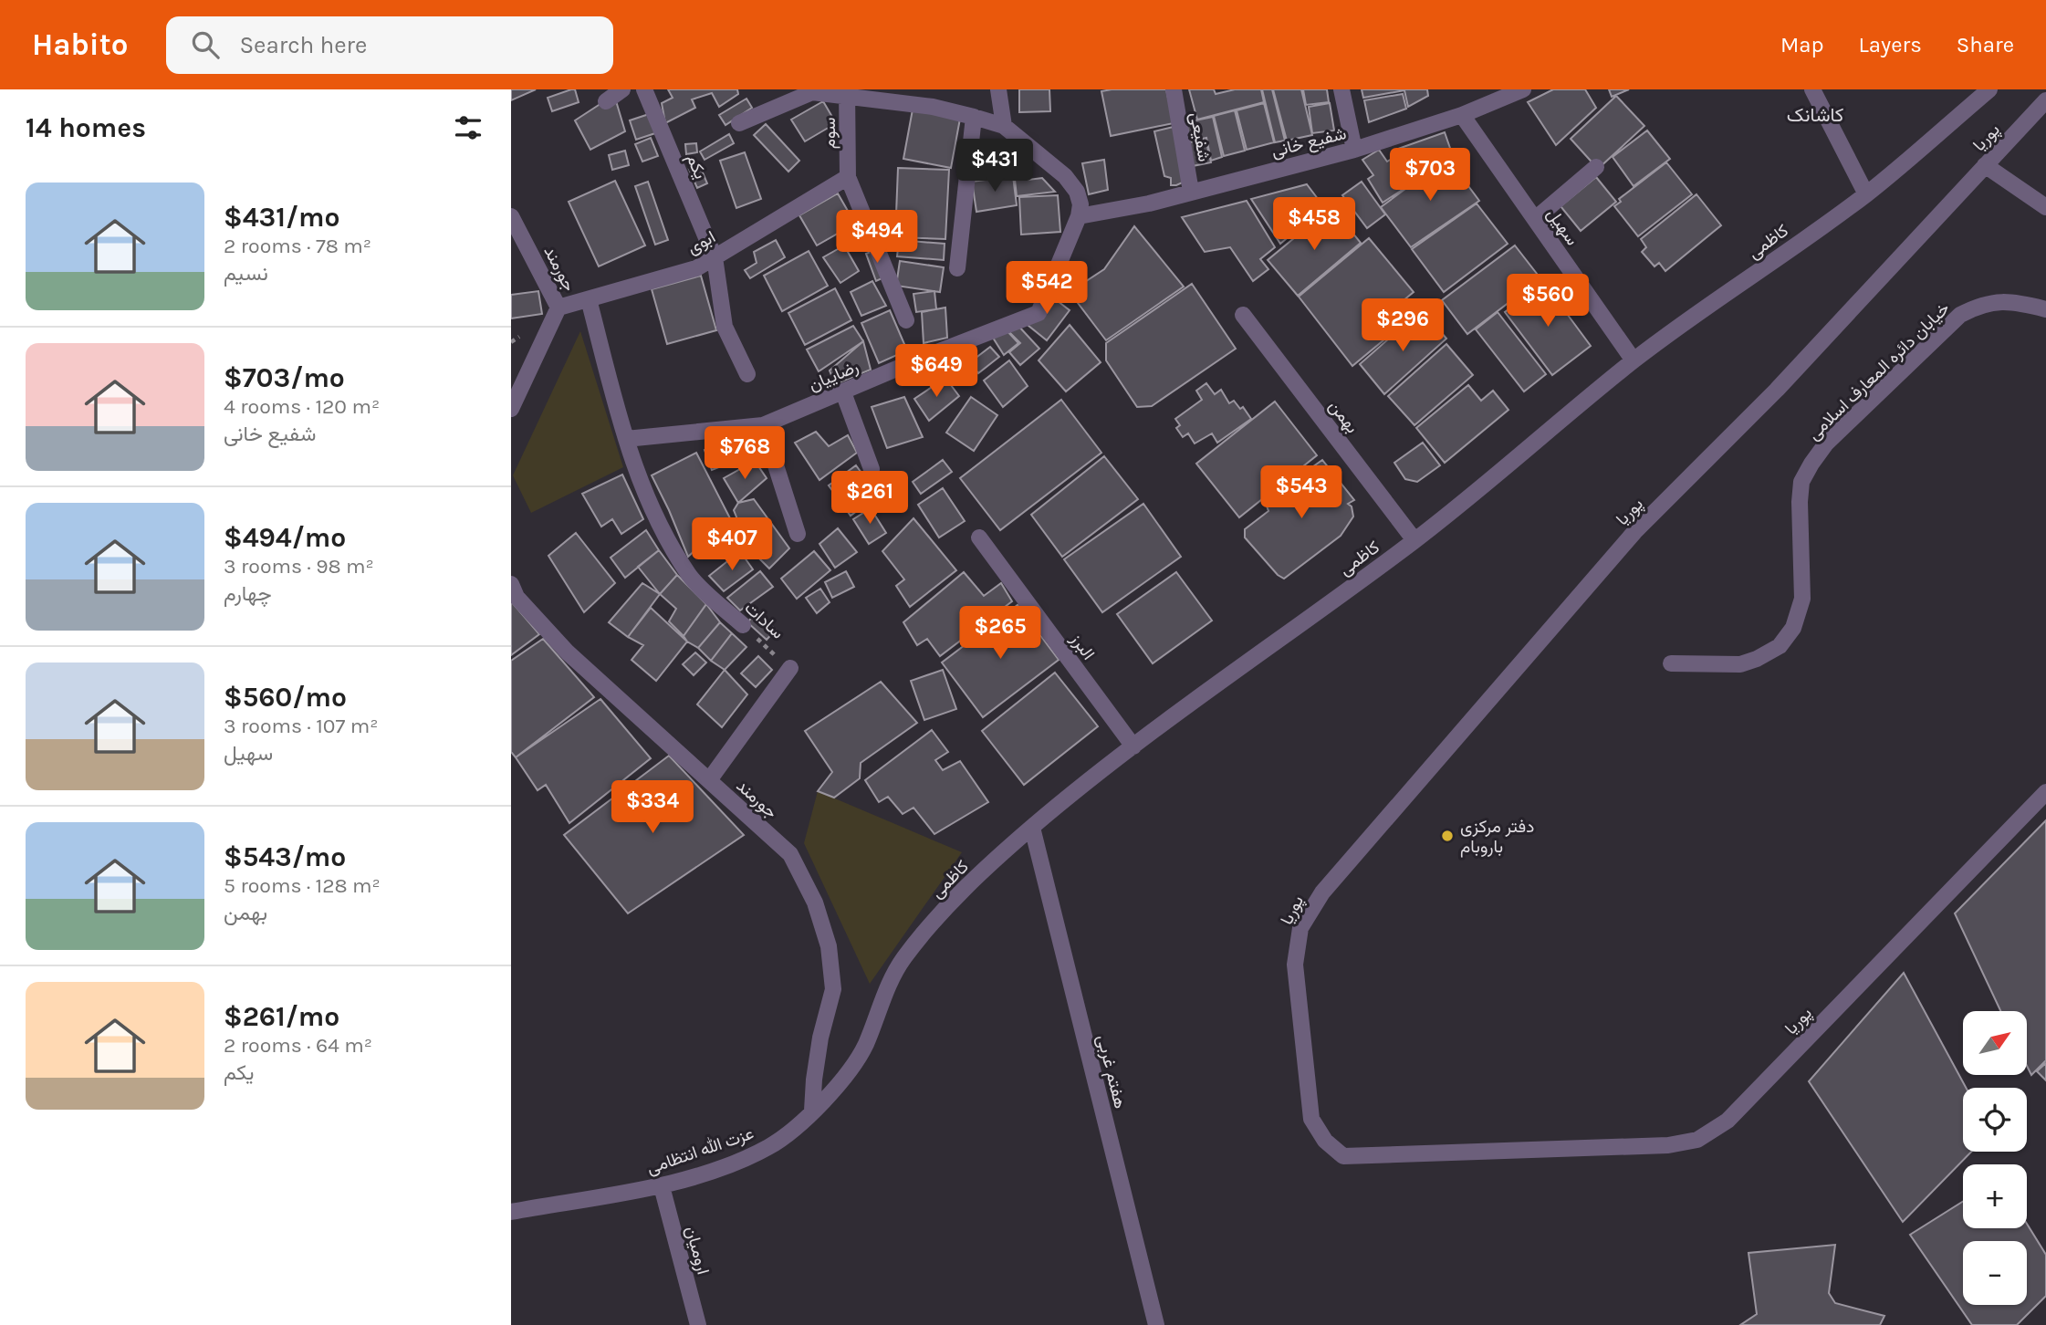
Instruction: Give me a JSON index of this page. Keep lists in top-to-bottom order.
{
  "streets": {
    "street": [
      "سوم",
      "شفیعی",
      "پوریا",
      "شفیع خانی",
      "یکم",
      "سهیل",
      "کاظمی",
      "ابوی",
      "جورمند",
      "خیابان دائره المعارف اسلامی",
      "رضاییان",
      "بهمن",
      "سادات",
      "البرز",
      "هفتم غربی",
      "عزت الله انتظامی",
      "ارومیان"
    ]
  },
  "crossings": [
    ["سوم", "ابوی"],
    ["شفیعی", "شفیع خانی"],
    ["شفیع خانی", "سهیل"],
    ["شفیع خانی", "رضاییان"],
    ["یکم", "ابوی"],
    ["سهیل", "کاظمی"],
    ["کاظمی", "جورمند"],
    ["کاظمی", "بهمن"],
    ["کاظمی", "البرز"],
    ["کاظمی", "هفتم غربی"],
    ["کاظمی", "عزت الله انتظامی"],
    ["ابوی", "جورمند"],
    ["ابوی", "سادات"],
    ["جورمند", "عزت الله انتظامی"],
    ["رضاییان", "سادات"],
    ["عزت الله انتظامی", "ارومیان"]
  ],
  "districts": ["کاشانک"],
  "places": ["دفتر مرکزی باروبام"],
  "north": "top right",
  "page": {
    "header": "Habito",
    "search": "Search here",
    "nav": ["Map", "Layers", "Share"],
    "heading": "14 homes",
    "price": [
      "$431",
      "$703",
      "$458",
      "$494",
      "$542",
      "$560",
      "$296",
      "$649",
      "$768",
      "$543",
      "$261",
      "$407",
      "$265",
      "$334"
    ],
    "list": [
      {
        "name": "$431/mo",
        "note": "2 rooms · 78 m² · نسیم"
      },
      {
        "name": "$703/mo",
        "note": "4 rooms · 120 m² · شفیع خانی"
      },
      {
        "name": "$494/mo",
        "note": "3 rooms · 98 m² · چهارم"
      },
      {
        "name": "$560/mo",
        "note": "3 rooms · 107 m² · سهیل"
      },
      {
        "name": "$543/mo",
        "note": "5 rooms · 128 m² · بهمن"
      },
      {
        "name": "$261/mo",
        "note": "2 rooms · 64 m² · یکم"
      }
    ],
    "map_buttons": ["+", "−"]
  }
}
